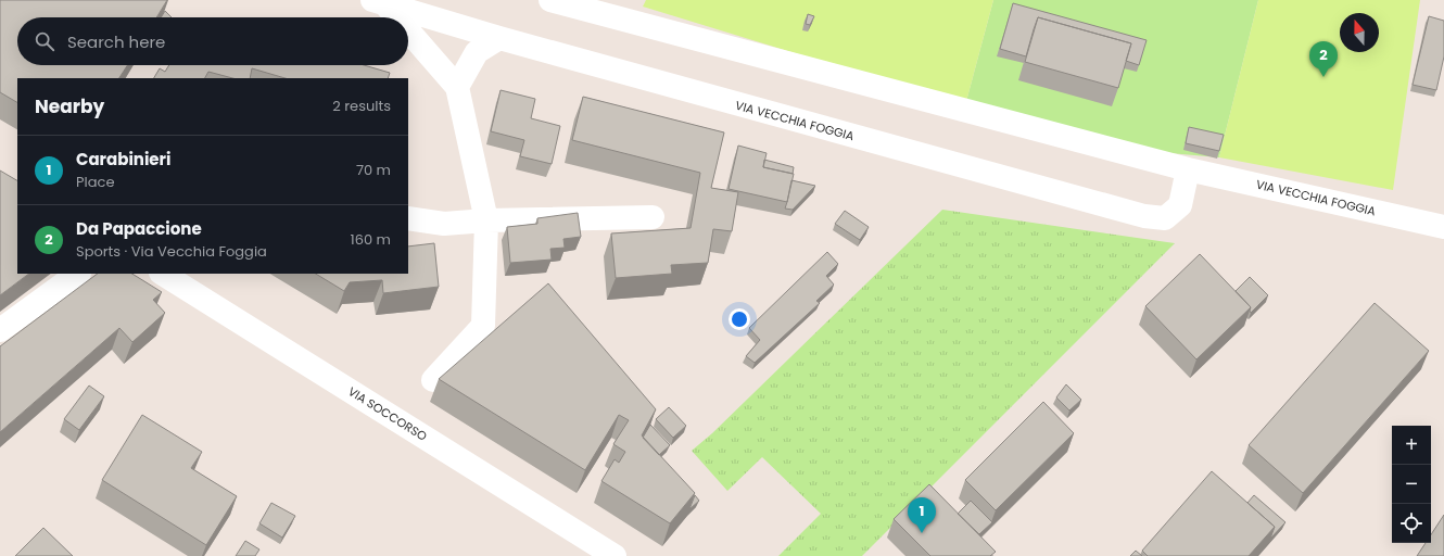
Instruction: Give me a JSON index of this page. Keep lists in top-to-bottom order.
{
  "streets": {
    "street": ["VIA VECCHIA FOGGIA", "VIA SOCCORSO"]
  },
  "north": "top",
  "page": {
    "search": "Search here",
    "pins": ["2", "1"],
    "heading": ["Nearby", "2 results"],
    "list": [
      {
        "mark": "1",
        "name": "Carabinieri",
        "note": "Place",
        "value": "70 m"
      },
      {
        "mark": "2",
        "name": "Da Papaccione",
        "note": "Sports · Via Vecchia Foggia",
        "value": "160 m"
      }
    ],
    "map_buttons": ["+", "−"]
  }
}
